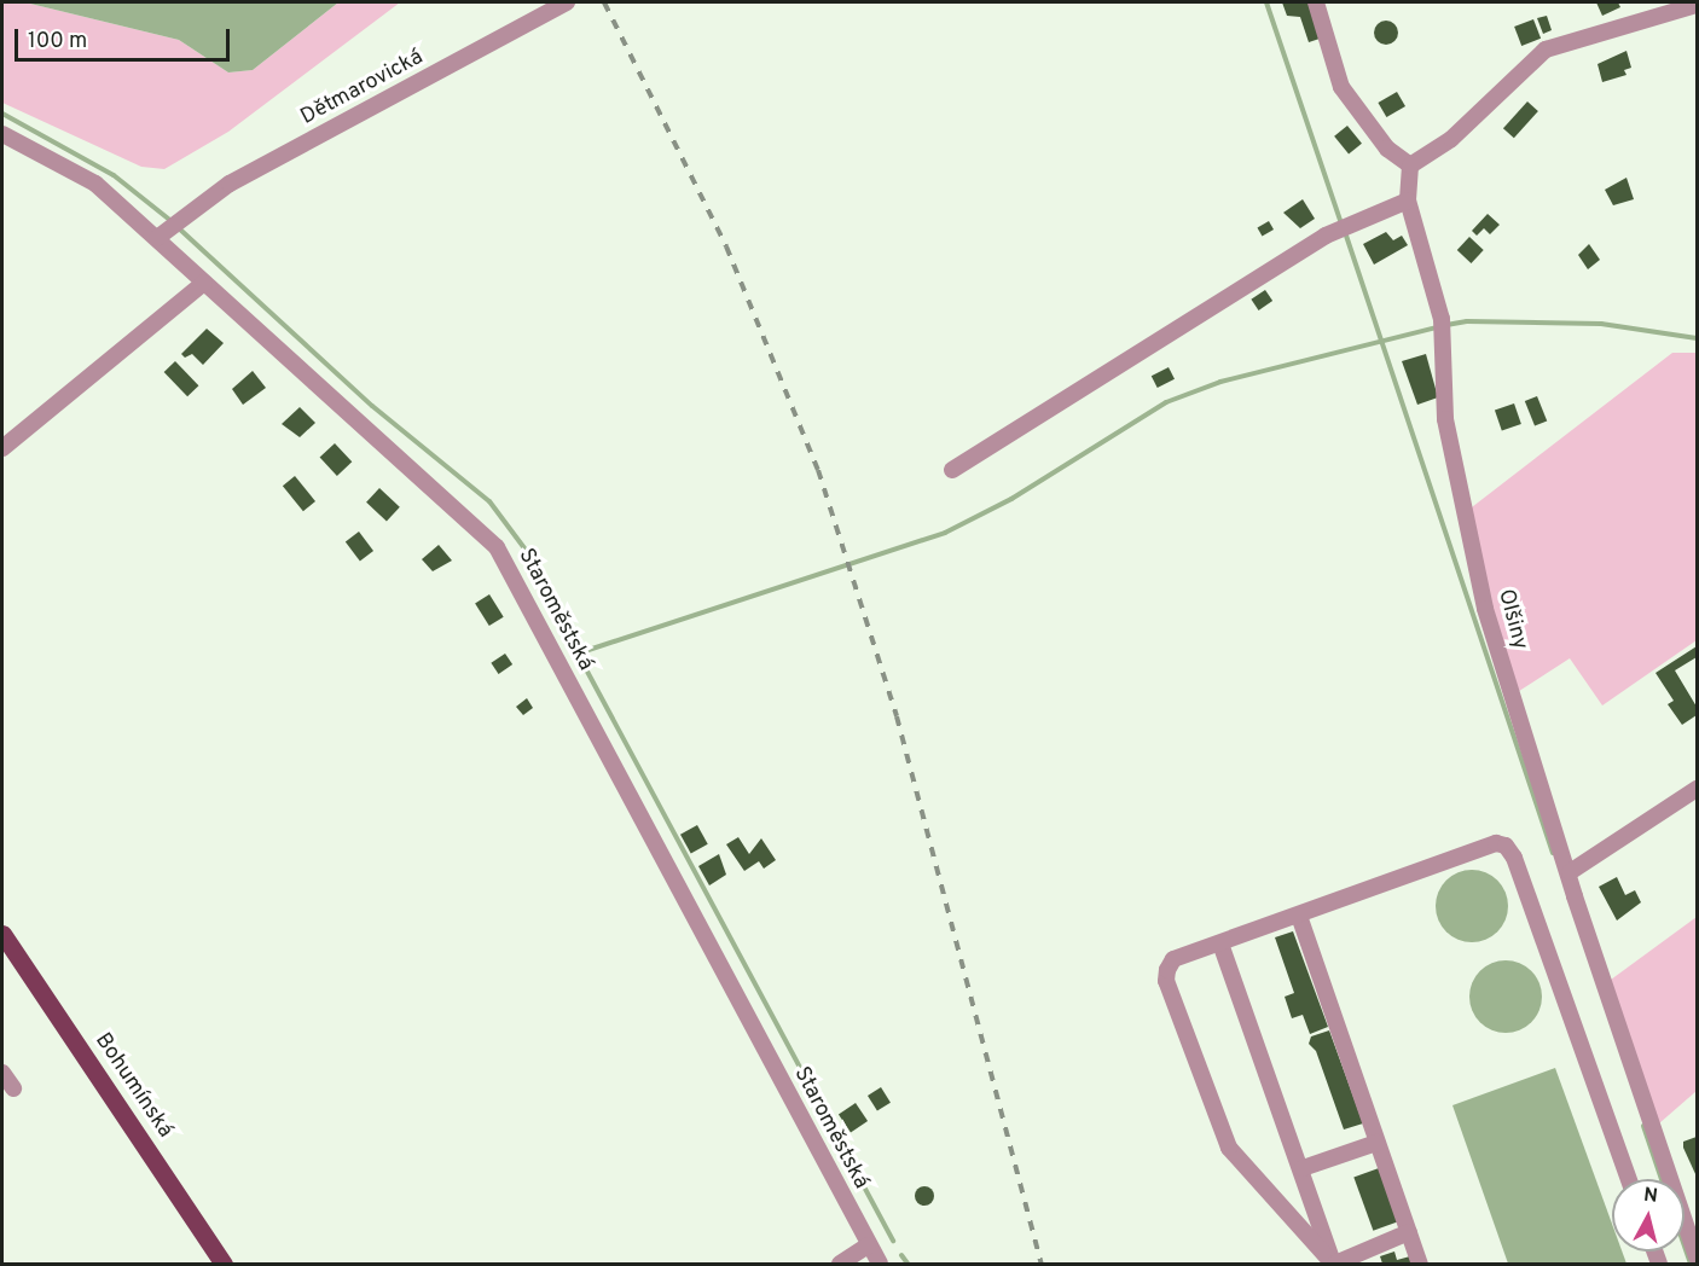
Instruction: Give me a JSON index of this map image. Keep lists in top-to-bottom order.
{
  "streets": {
    "main road": ["Bohumínská"],
    "street": ["Dětmarovická", "Staroměstská", "Olšiny"]
  },
  "crossings": [
    ["Dětmarovická", "Staroměstská"]
  ],
  "scale_bar": "100 m",
  "north": "top"
}
